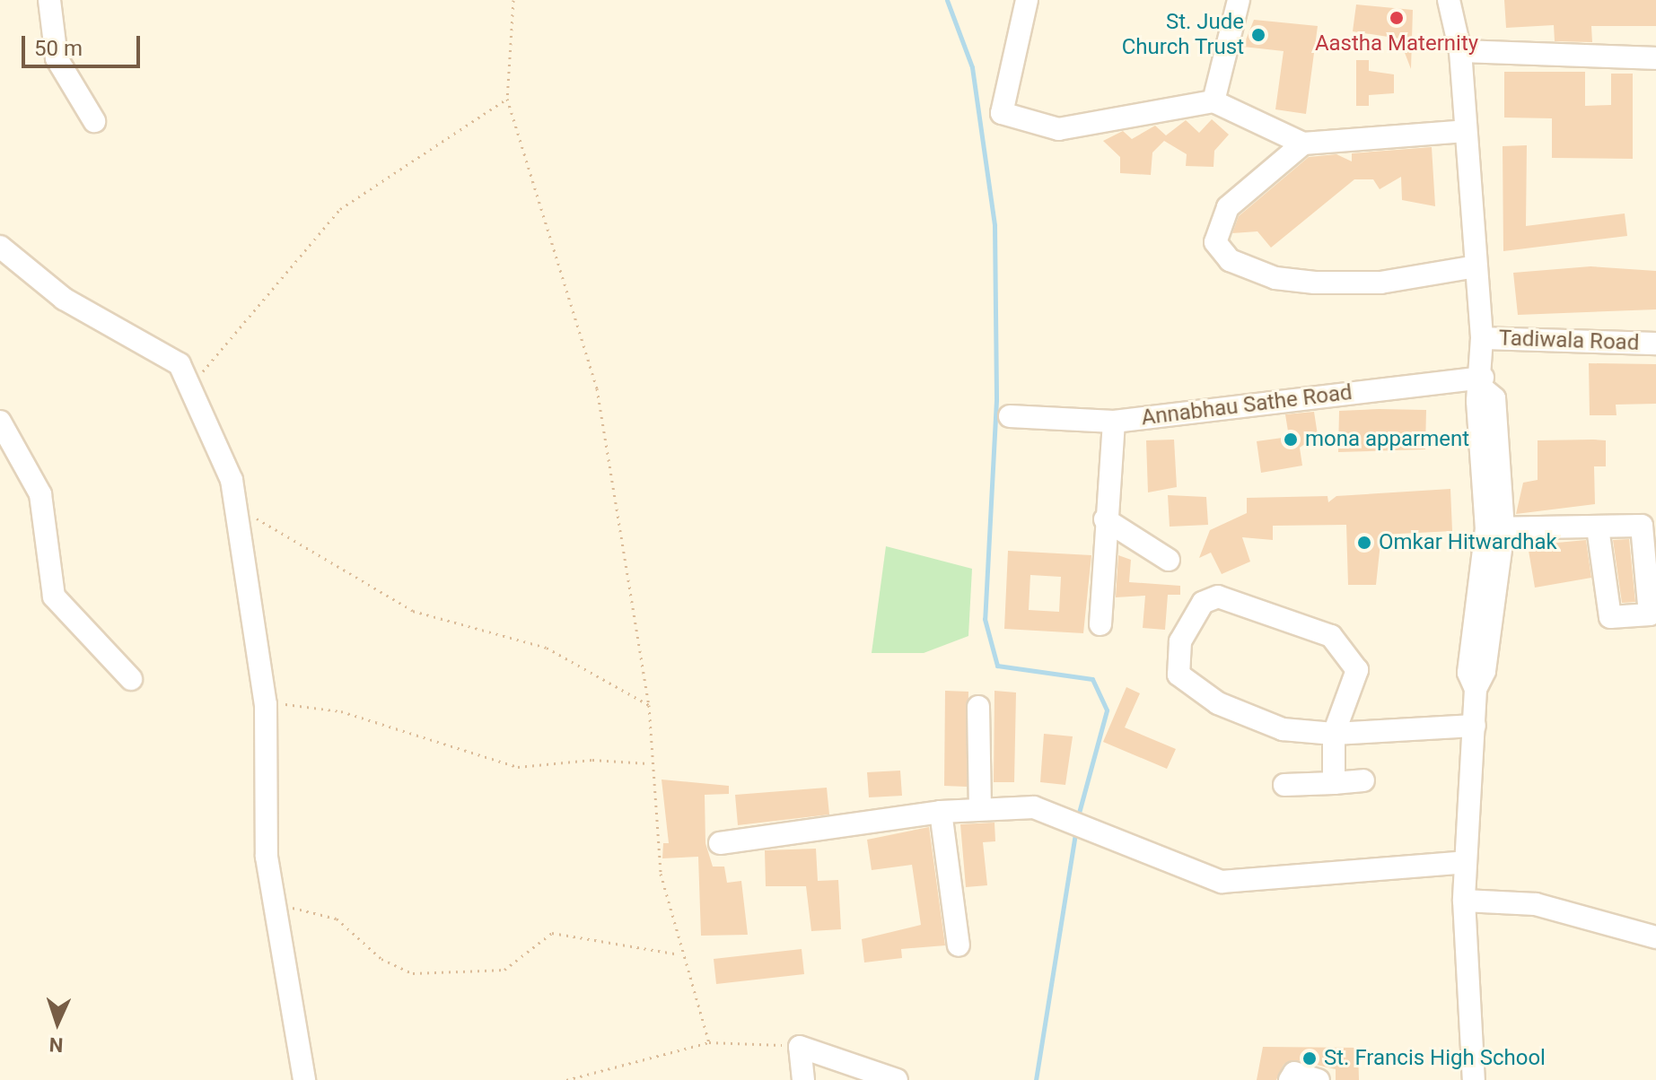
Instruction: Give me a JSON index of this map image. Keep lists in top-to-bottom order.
{
  "streets": {
    "street": ["Tadiwala Road", "Annabhau Sathe Road"]
  },
  "places": [
    "Aastha Maternity",
    "St. Jude Church Trust",
    "mona apparment",
    "Omkar Hitwardhak",
    "St. Francis High School"
  ],
  "scale_bar": "50 m",
  "north": "bottom"
}
